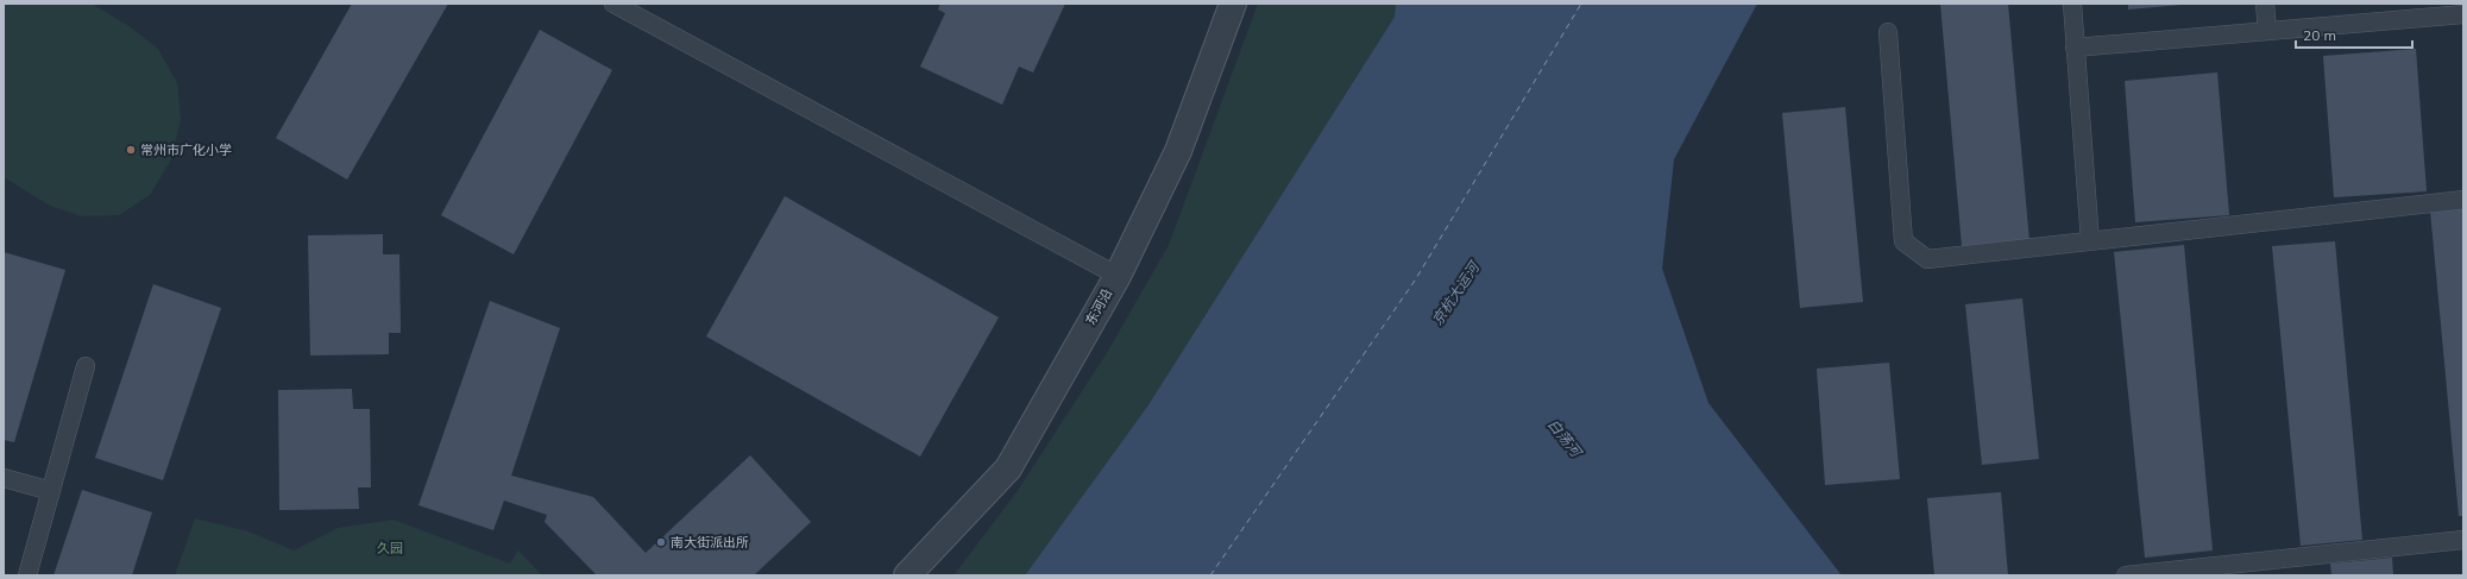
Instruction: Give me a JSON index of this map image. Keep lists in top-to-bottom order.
{
  "streets": {
    "street": ["东河沿"]
  },
  "water": ["京杭大运河", "白荡河"],
  "parks": ["久园"],
  "places": ["常州市广化小学", "南大街派出所"],
  "scale_bar": "20 m"
}
